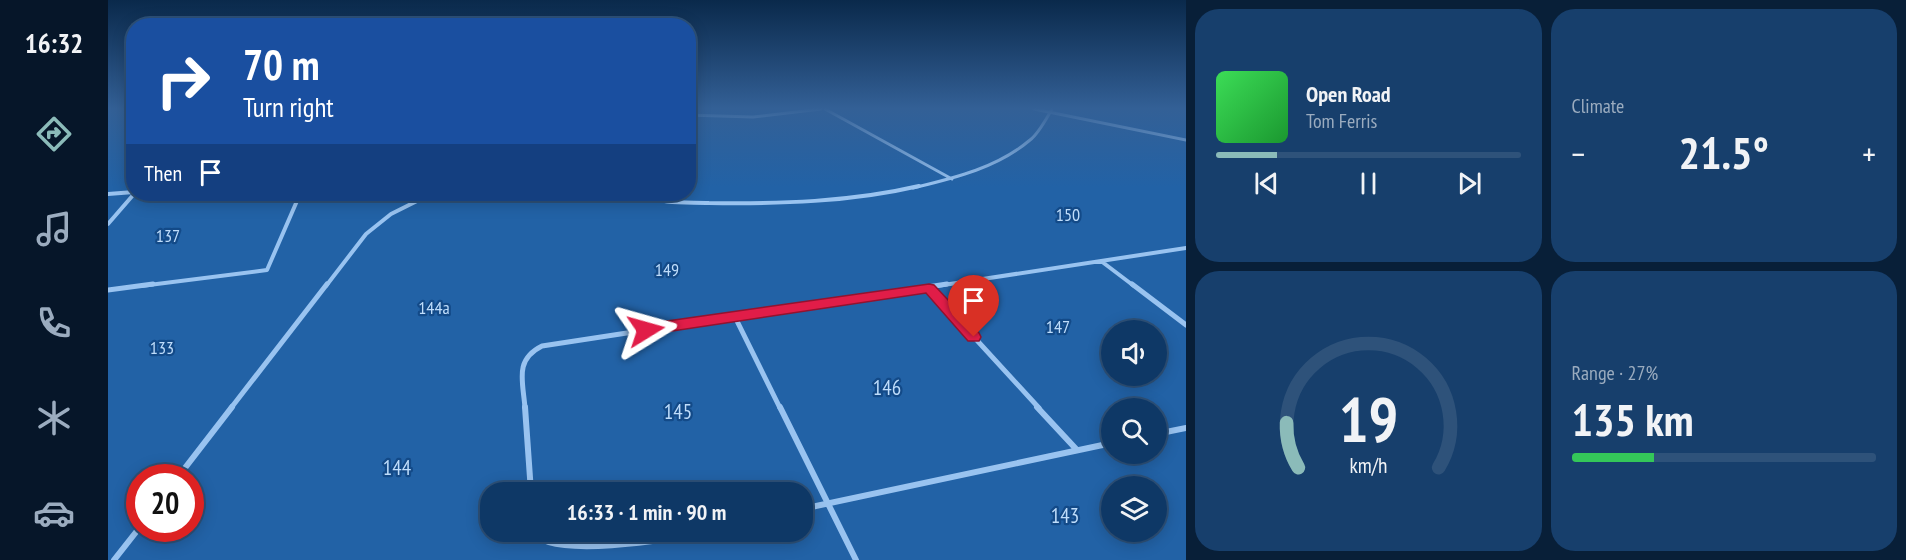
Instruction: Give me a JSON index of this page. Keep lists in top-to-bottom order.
{
  "parks": [
    "150",
    "137",
    "149",
    "144a",
    "147",
    "133",
    "146",
    "145",
    "144",
    "143"
  ],
  "page": {
    "tabs": "16:32",
    "tile": [
      "Climate",
      ["Range · 27%", "135 km"]
    ],
    "turn": ["70 m", "Turn right"],
    "song": ["Open Road", "Tom Ferris"],
    "heat": ["−", "21.5°", "+"],
    "then": "Then",
    "limit": "20",
    "trip": "16:33 · 1 min · 90 m",
    "gauge": ["19", "km/h"]
  }
}
